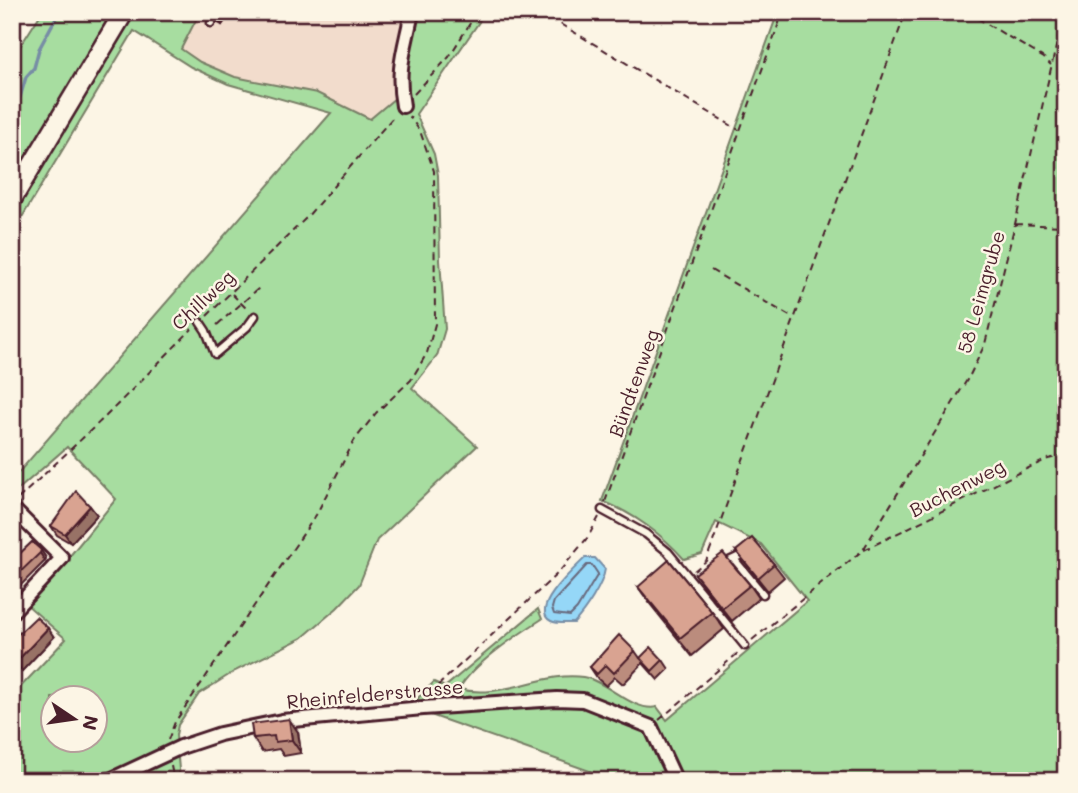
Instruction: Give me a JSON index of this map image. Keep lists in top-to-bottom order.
{
  "streets": {
    "street": ["Rheinfelderstrasse"],
    "path": [
      "58 Leimgrube",
      "Chillweg",
      "Bündtenweg",
      "Buchenweg"
    ]
  },
  "crossings": [
    ["58 Leimgrube", "Buchenweg"],
    ["Bündtenweg", "Rheinfelderstrasse"]
  ],
  "north": "right"
}
